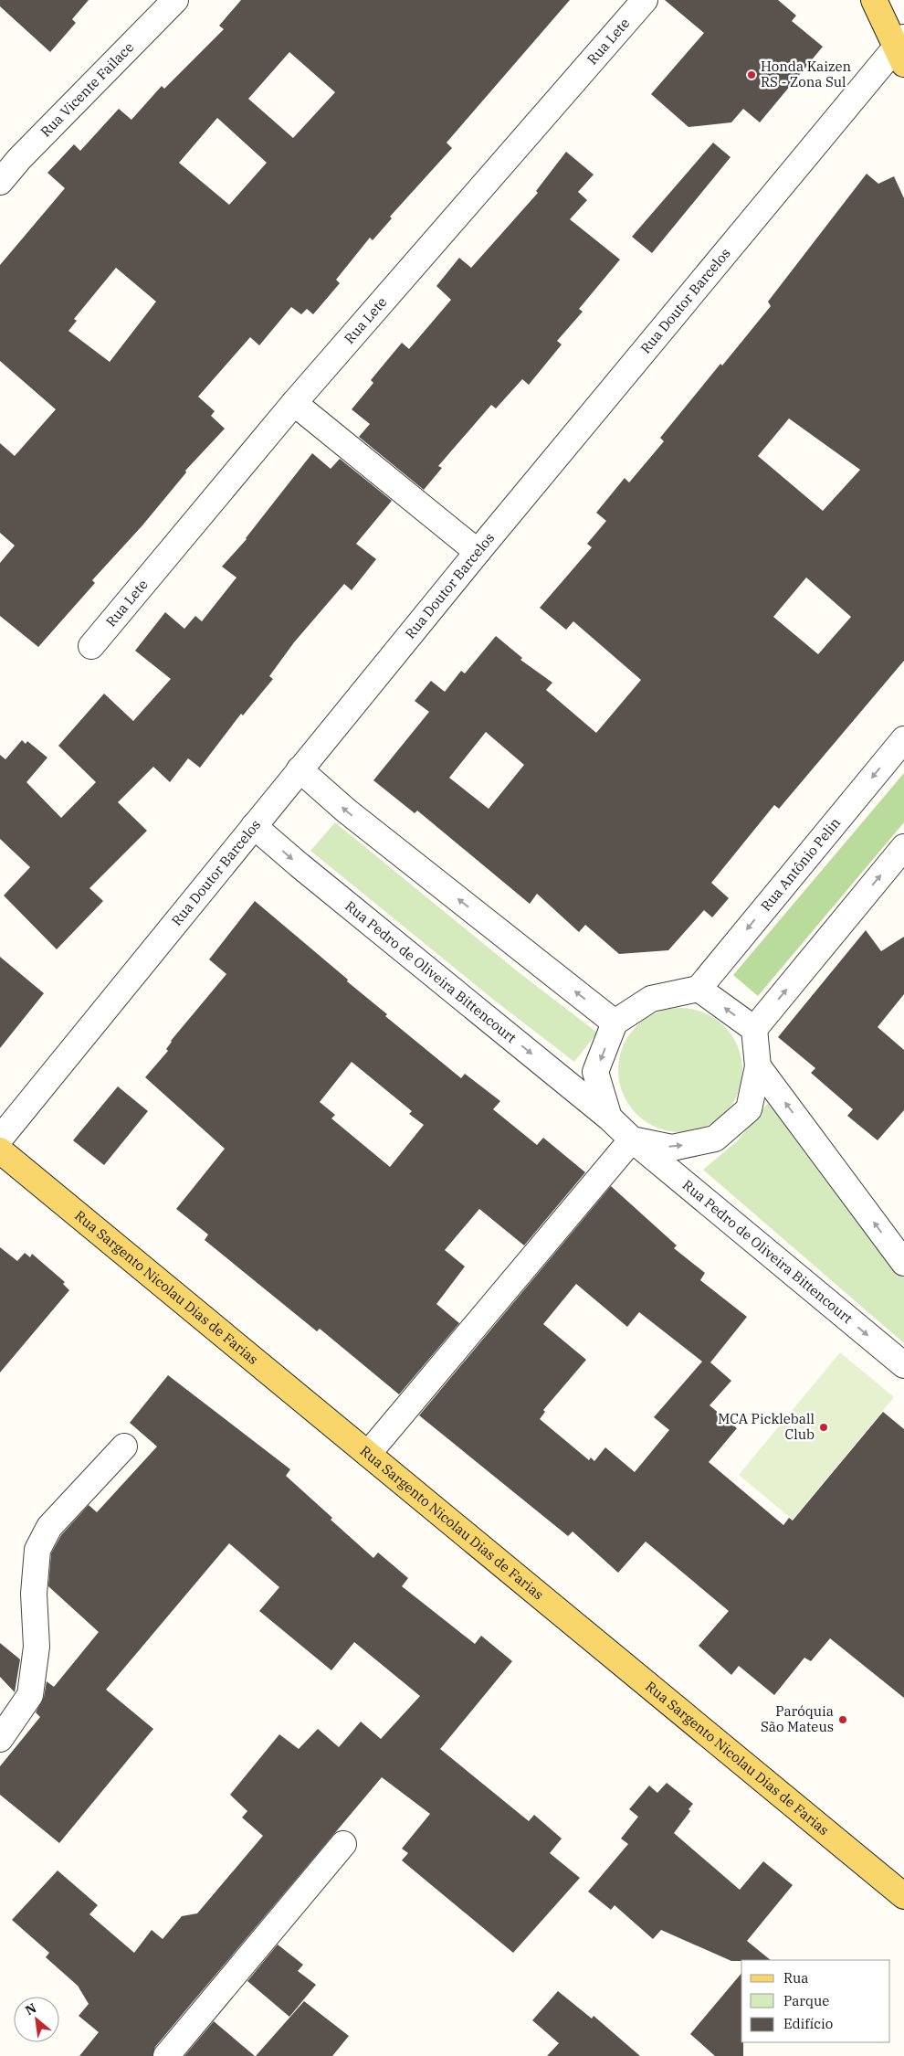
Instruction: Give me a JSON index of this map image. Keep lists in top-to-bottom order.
{
  "streets": {
    "main road": ["Rua Sargento Nicolau Dias de Farias"],
    "street": [
      "Rua Lete",
      "Rua Vicente Failace",
      "Rua Doutor Barcelos",
      "Rua Antônio Pelin",
      "Rua Pedro de Oliveira Bittencourt"
    ]
  },
  "crossings": [
    ["Rua Doutor Barcelos", "Rua Pedro de Oliveira Bittencourt"],
    ["Rua Antônio Pelin", "Rua Pedro de Oliveira Bittencourt"]
  ],
  "places": ["Honda Kaizen RS - Zona Sul", "MCA Pickleball Club", "Paróquia São Mateus"],
  "legend": ["Rua", "Parque", "Edifício"],
  "north": "top left"
}
